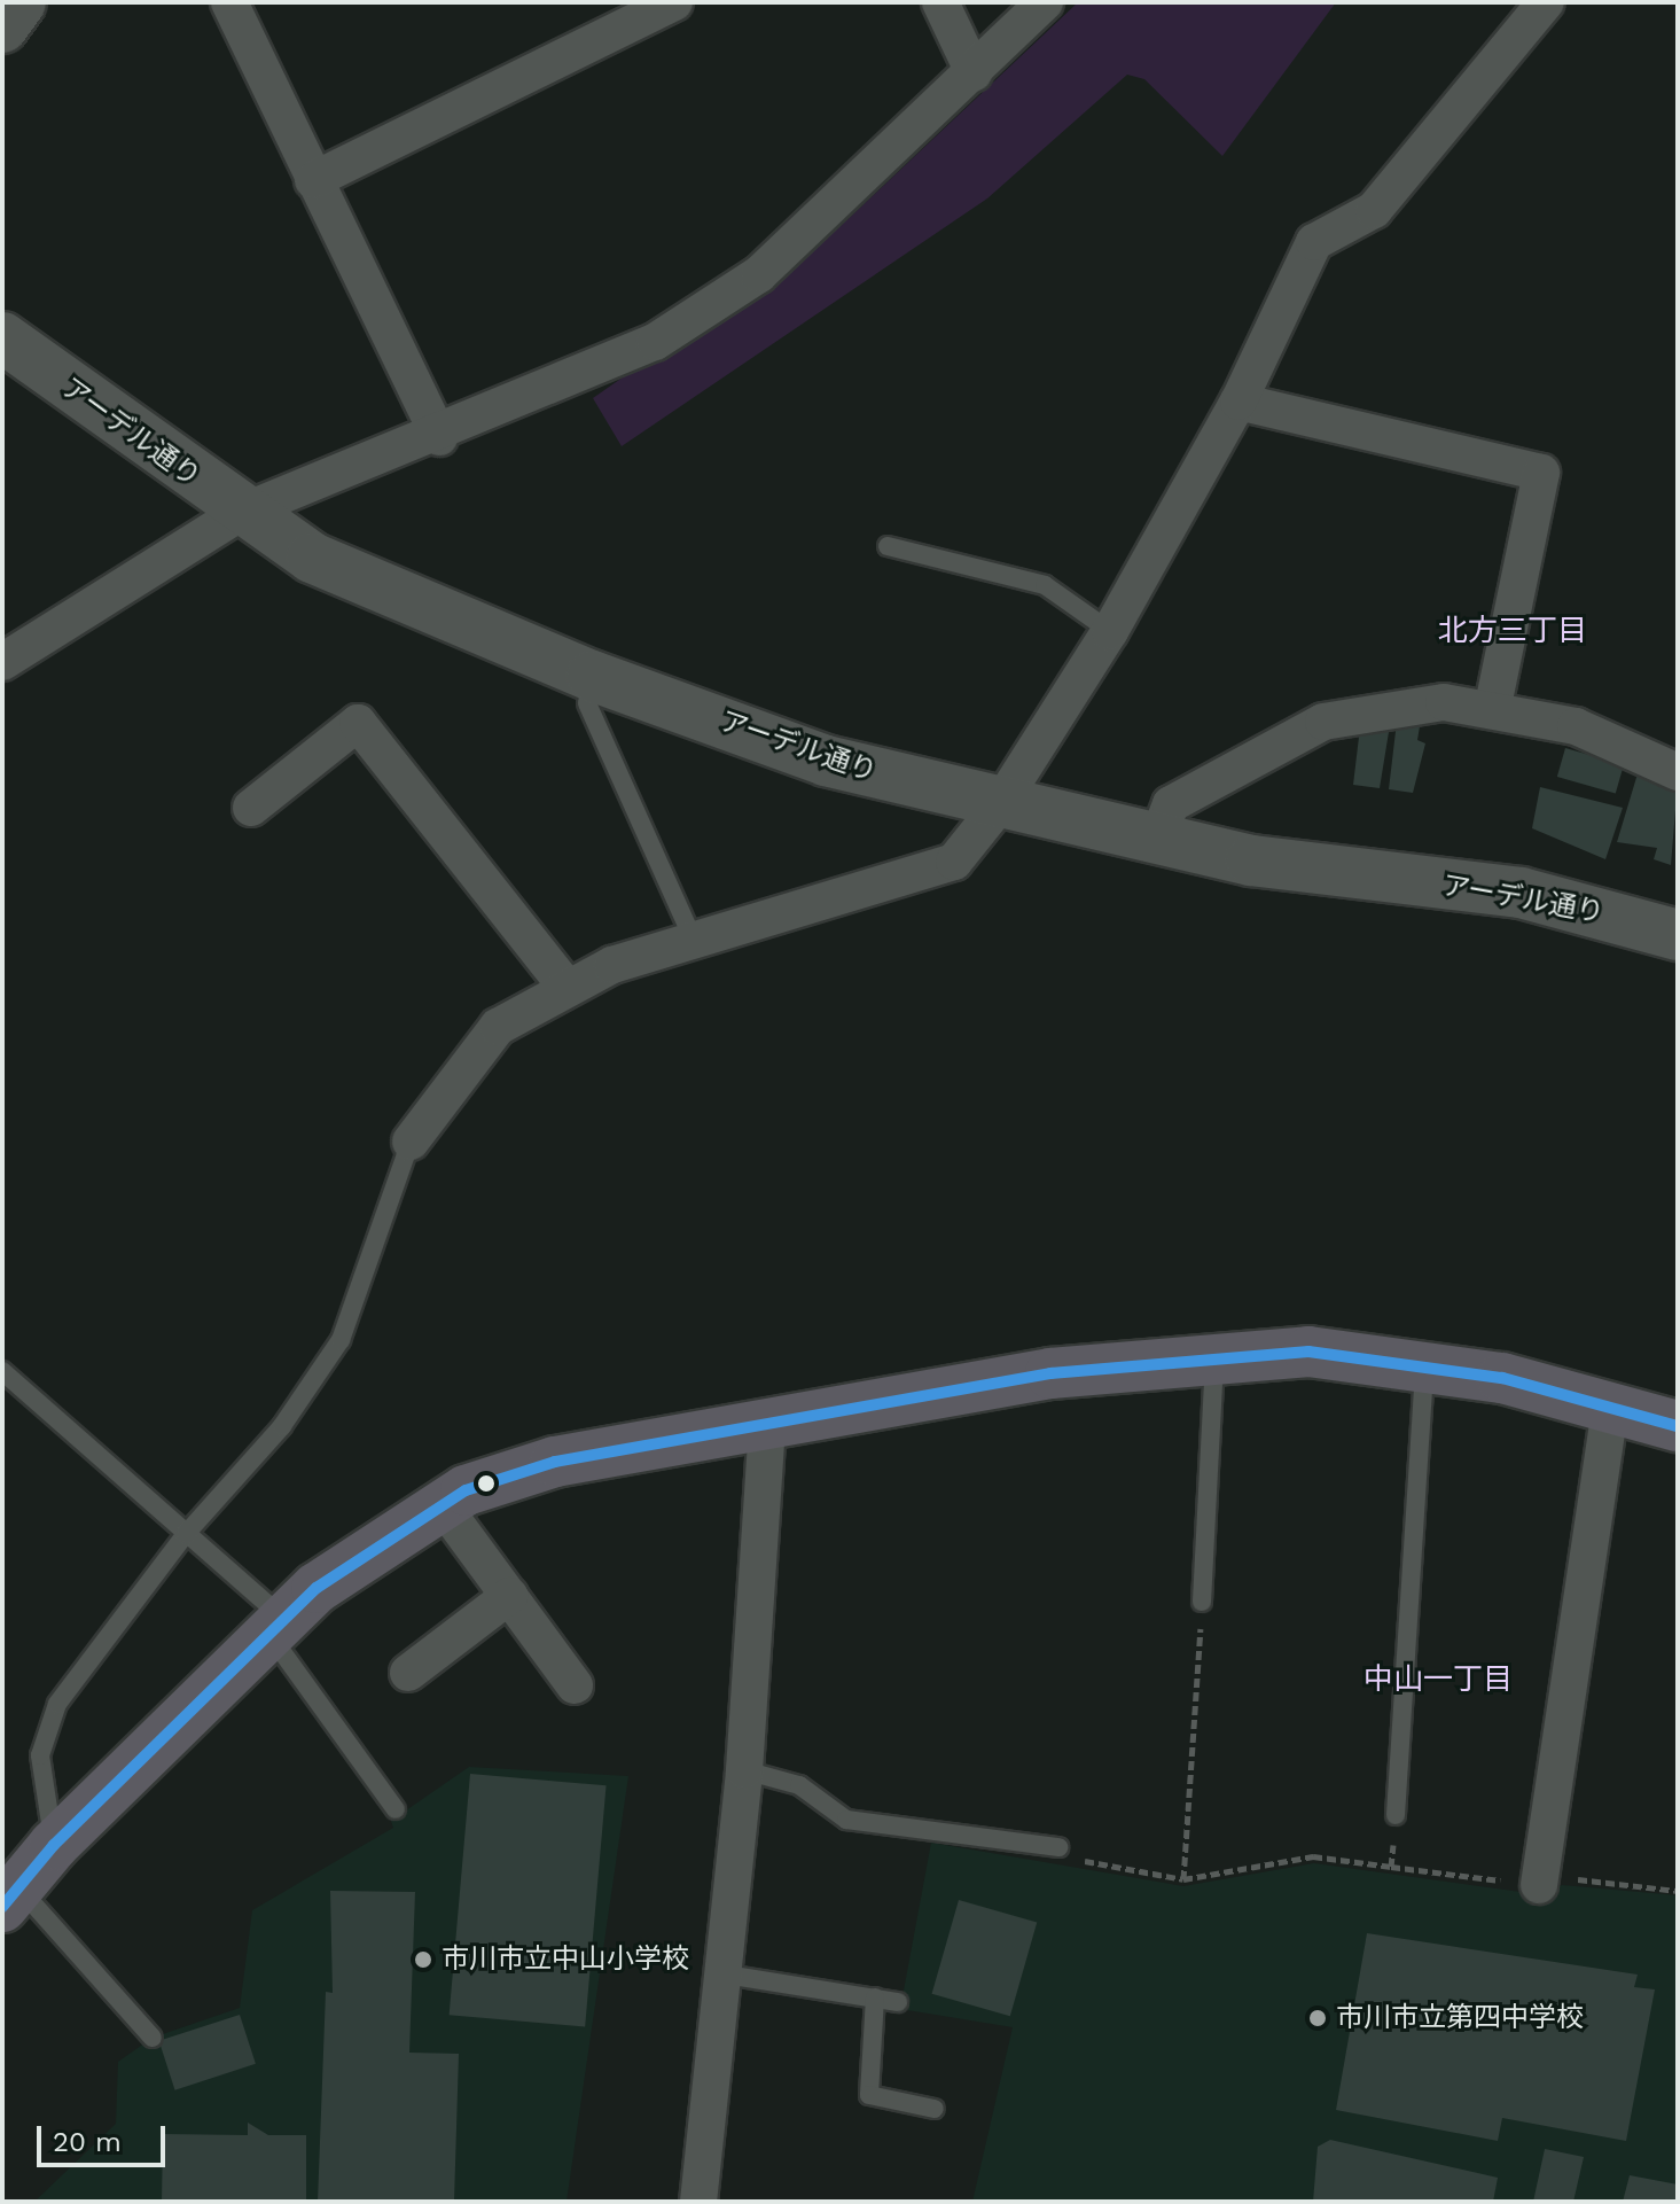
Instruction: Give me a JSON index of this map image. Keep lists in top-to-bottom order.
{
  "streets": {
    "street": ["アーデル通り"]
  },
  "districts": ["北方三丁目", "中山一丁目"],
  "places": ["市川市立中山小学校", "市川市立第四中学校"],
  "scale_bar": "20 m"
}
